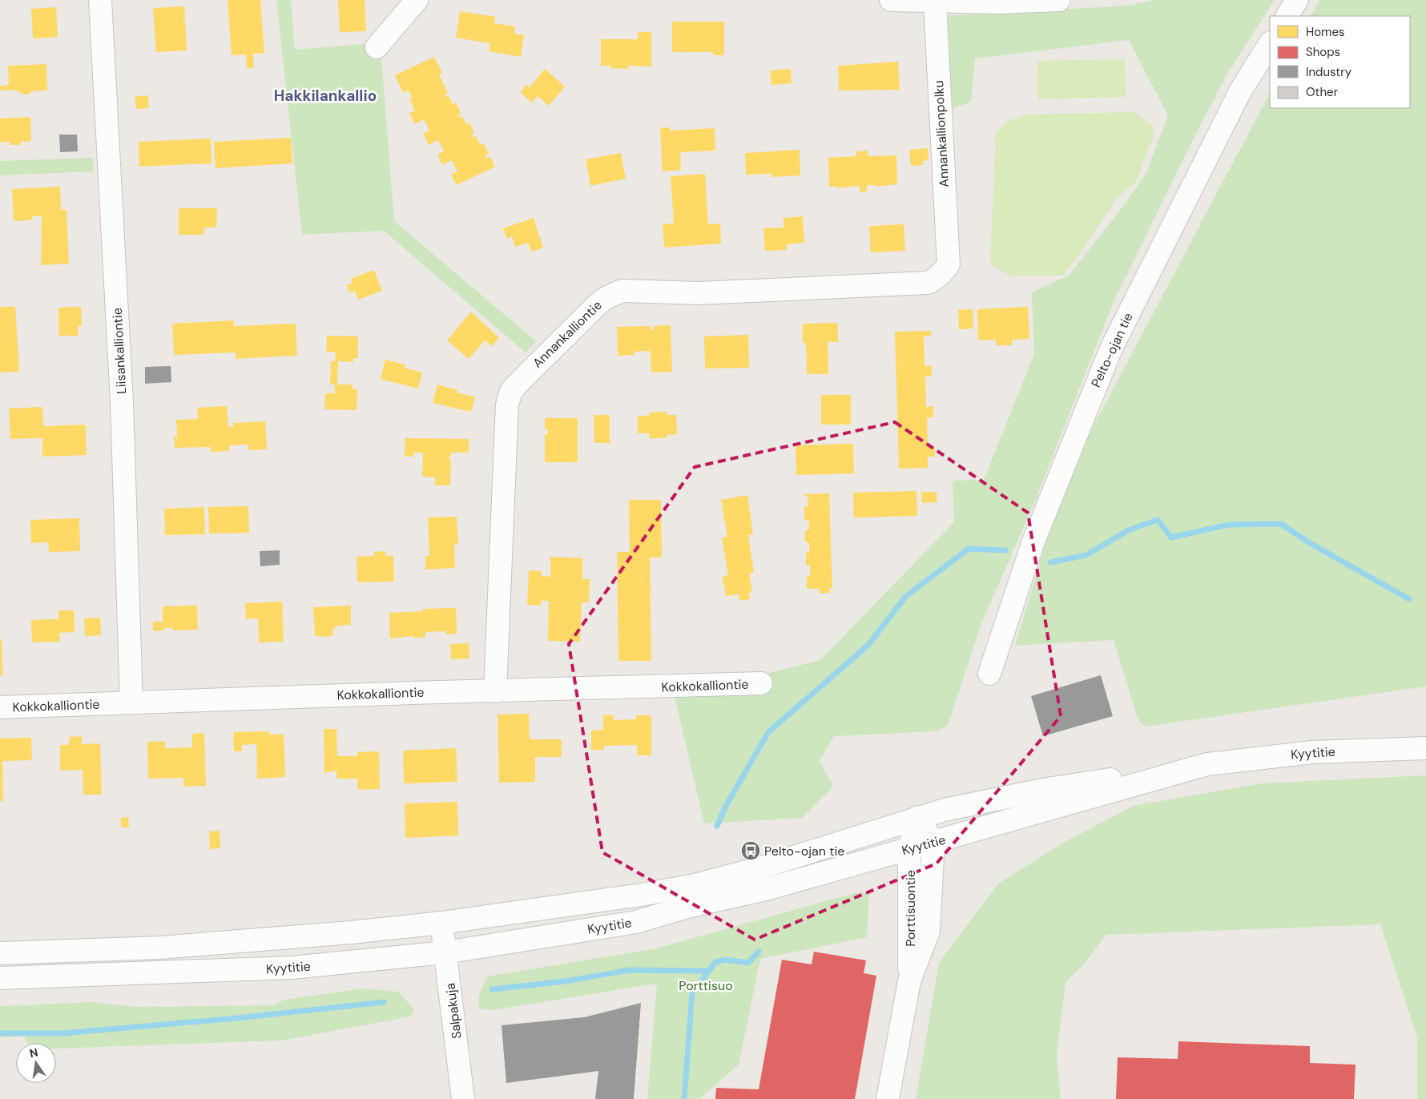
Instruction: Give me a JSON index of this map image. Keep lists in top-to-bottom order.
{
  "streets": {
    "street": [
      "Annankallionpolku",
      "Annankalliontie",
      "Pelto-ojan tie",
      "Liisankalliontie",
      "Kokkokalliontie",
      "Kyytitie",
      "Porttisuontie",
      "Salpakuja"
    ]
  },
  "crossings": [
    ["Annankallionpolku", "Annankalliontie"],
    ["Annankalliontie", "Kokkokalliontie"],
    ["Liisankalliontie", "Kokkokalliontie"],
    ["Kyytitie", "Porttisuontie"],
    ["Kyytitie", "Salpakuja"]
  ],
  "districts": ["Hakkilankallio"],
  "parks": ["Porttisuo"],
  "places": {
    "bus stop": ["Pelto-ojan tie"]
  },
  "legend": [
    "Homes",
    "Shops",
    "Industry",
    "Other"
  ],
  "north": "top"
}
